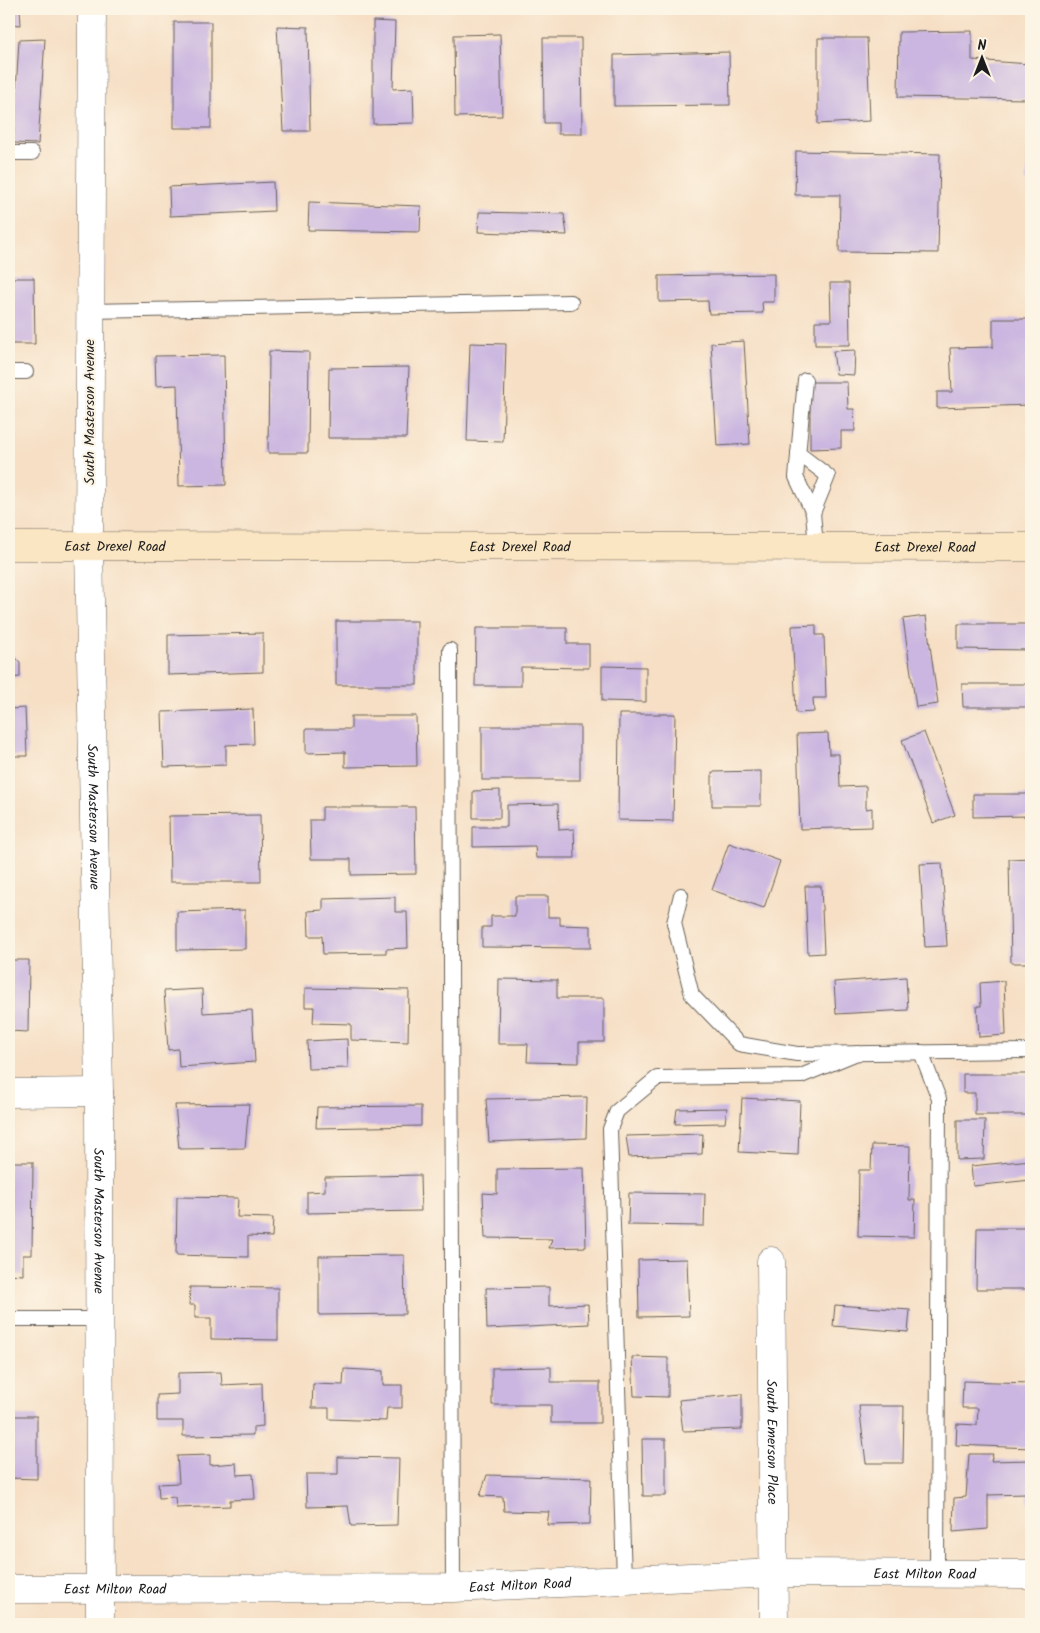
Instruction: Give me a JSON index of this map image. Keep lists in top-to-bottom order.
{
  "streets": {
    "street": [
      "South Masterson Avenue",
      "East Drexel Road",
      "South Emerson Place",
      "East Milton Road"
    ]
  },
  "crossings": [
    ["South Masterson Avenue", "East Drexel Road"],
    ["South Masterson Avenue", "East Milton Road"],
    ["South Emerson Place", "East Milton Road"]
  ],
  "north": "top"
}
